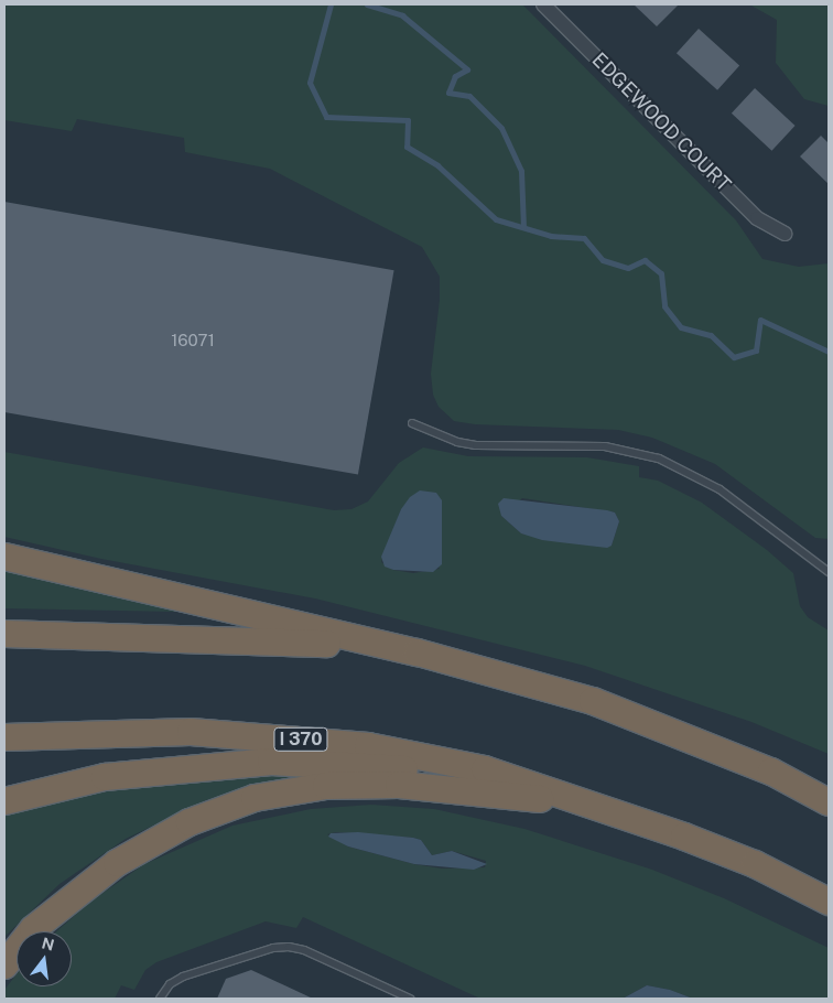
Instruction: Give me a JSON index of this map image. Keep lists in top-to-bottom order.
{
  "streets": {
    "highway": ["I 370"],
    "street": ["EDGEWOOD COURT"]
  },
  "house_numbers": ["16071"],
  "north": "top"
}
